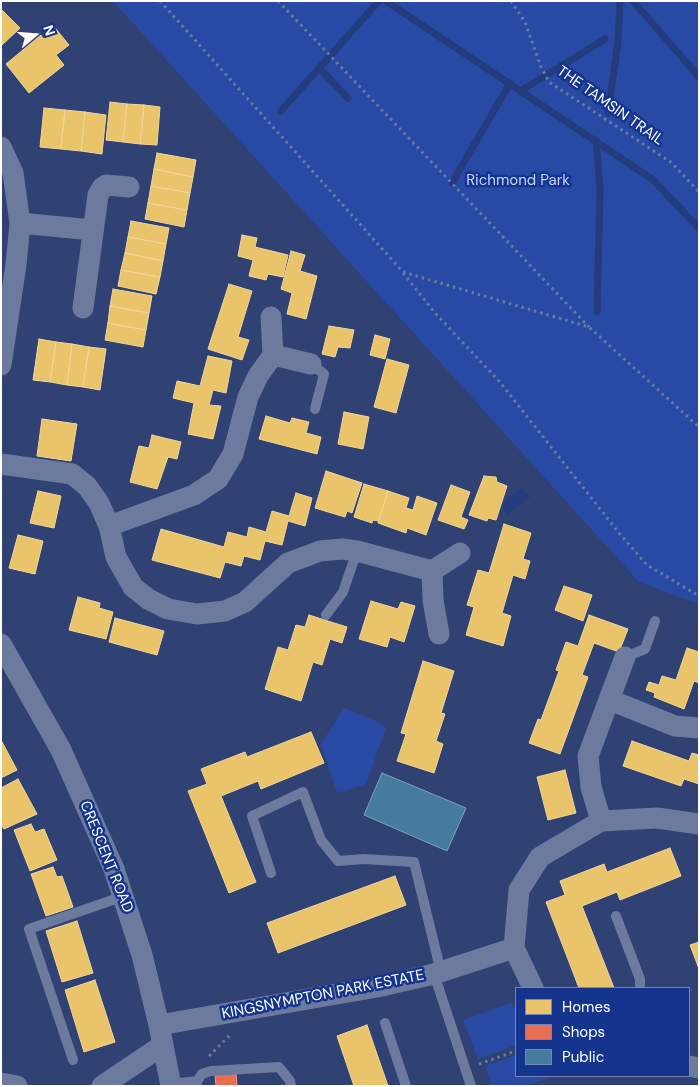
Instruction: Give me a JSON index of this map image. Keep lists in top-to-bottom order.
{
  "streets": {
    "street": ["CRESCENT ROAD", "KINGSNYMPTON PARK ESTATE"],
    "path": ["THE TAMSIN TRAIL"]
  },
  "crossings": [
    ["CRESCENT ROAD", "KINGSNYMPTON PARK ESTATE"]
  ],
  "parks": ["Richmond Park"],
  "legend": ["Homes", "Shops", "Public"],
  "north": "right"
}
